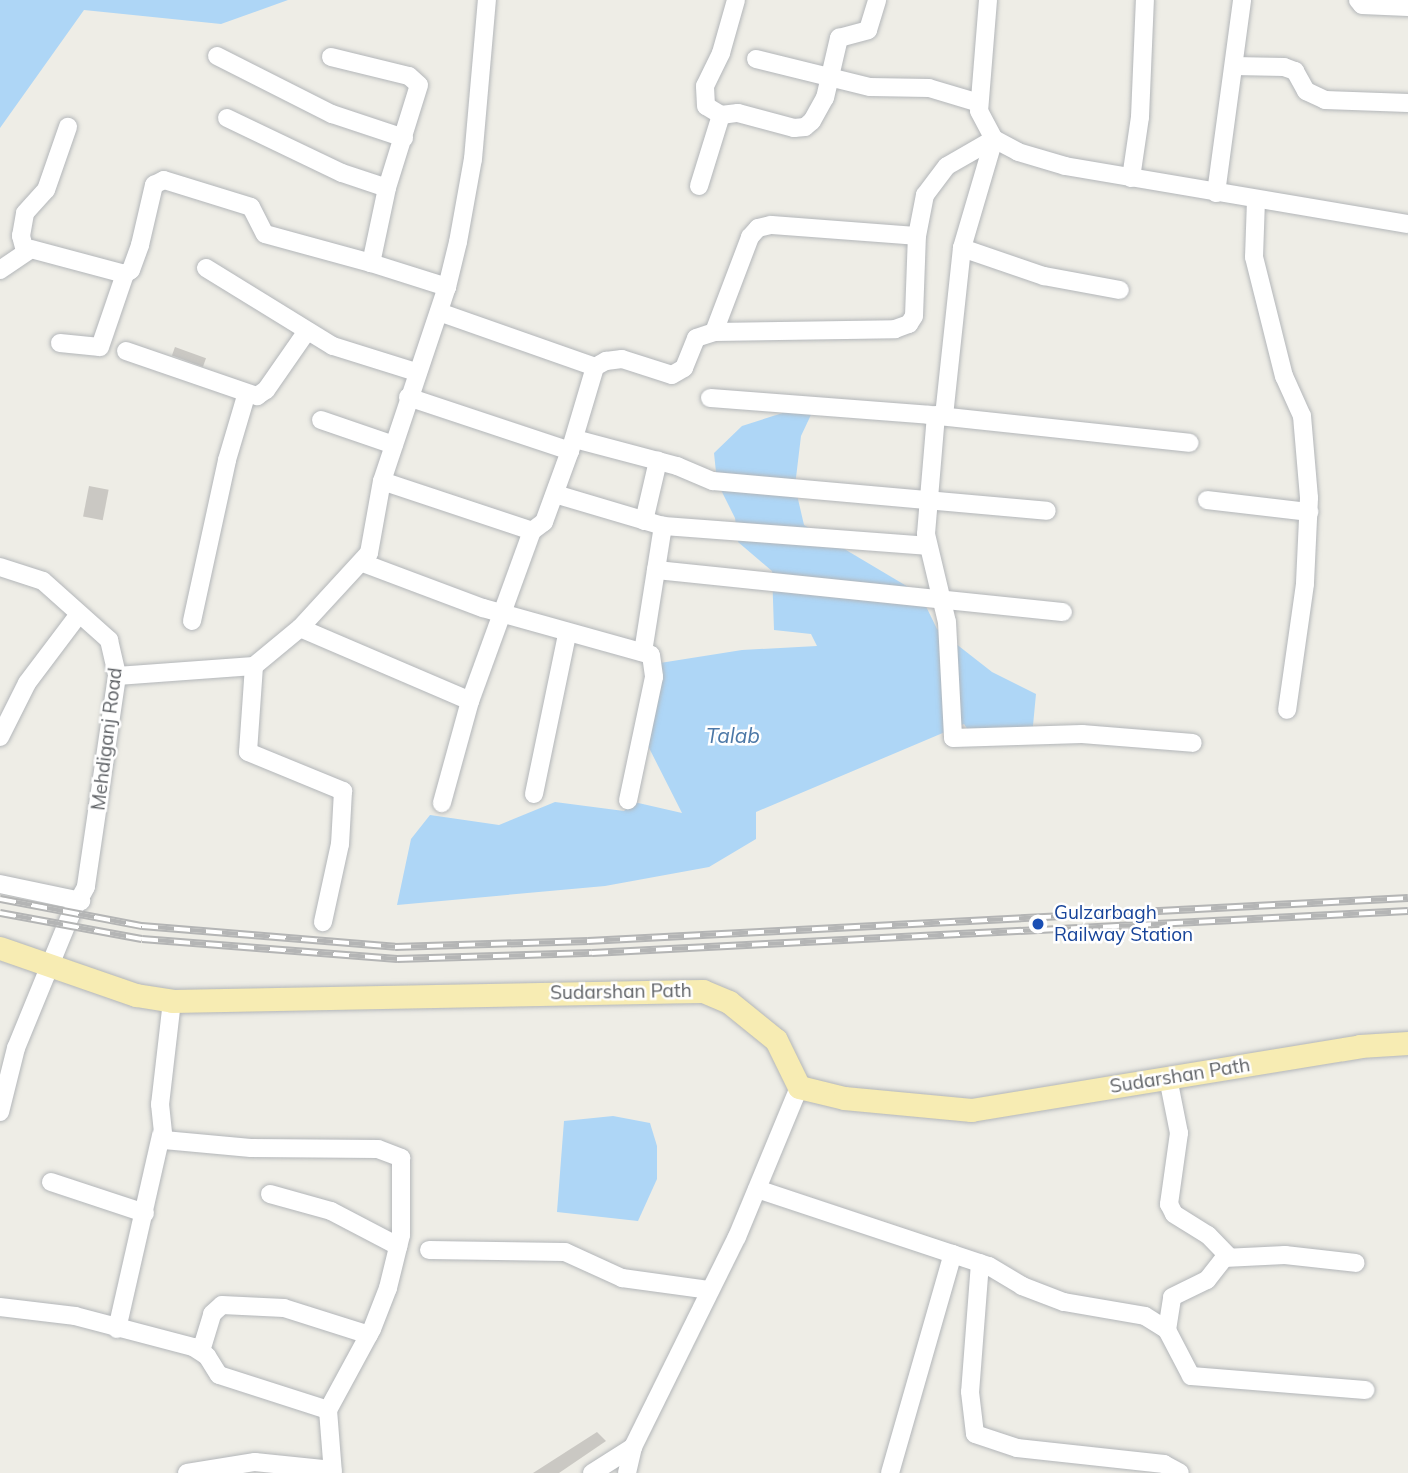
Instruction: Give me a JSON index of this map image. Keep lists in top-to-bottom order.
{
  "streets": {
    "main road": ["Sudarshan Path"],
    "street": ["Mehdiganj Road"]
  },
  "crossings": [
    ["Mehdiganj Road", "Sudarshan Path"]
  ],
  "water": ["Talab"],
  "places": ["Gulzarbagh Railway Station"]
}
